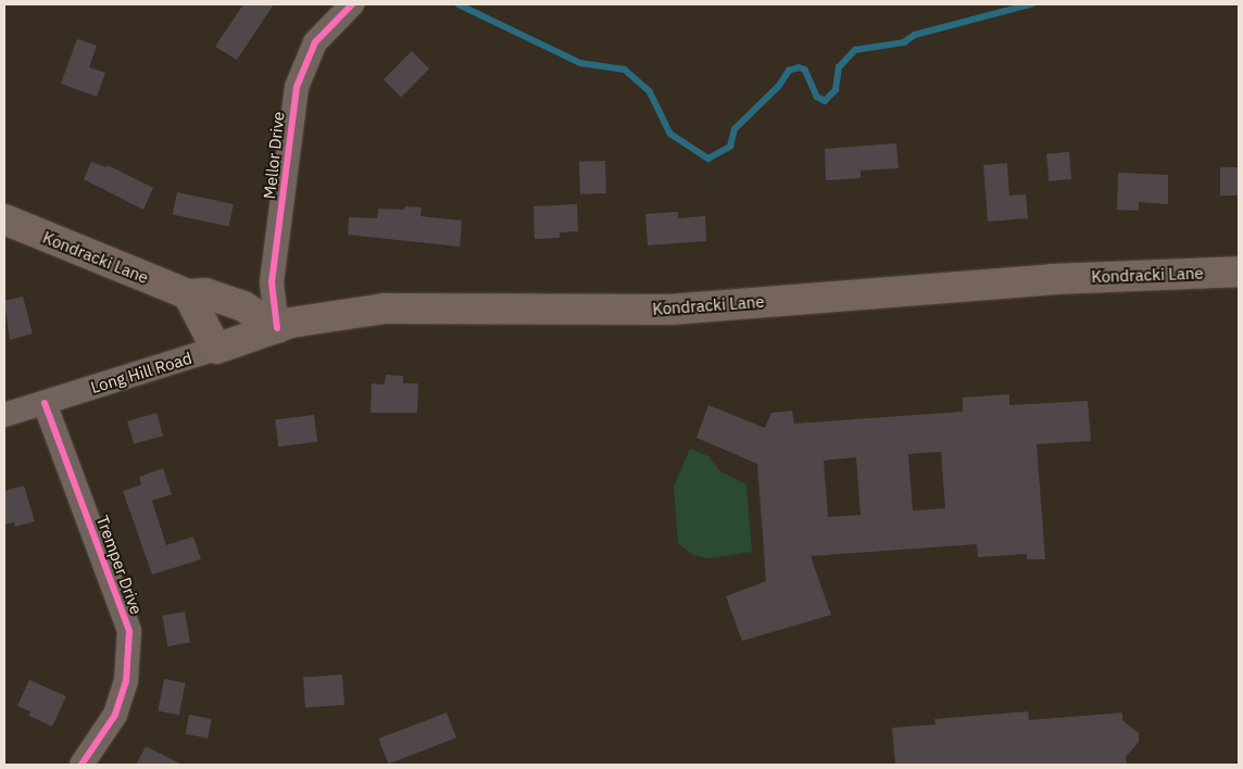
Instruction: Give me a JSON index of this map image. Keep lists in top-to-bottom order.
{
  "streets": {
    "main road": ["Kondracki Lane", "Long Hill Road"],
    "street": ["Mellor Drive", "Tremper Drive"]
  },
  "crossings": [
    ["Mellor Drive", "Kondracki Lane"],
    ["Mellor Drive", "Long Hill Road"],
    ["Kondracki Lane", "Long Hill Road"],
    ["Long Hill Road", "Tremper Drive"]
  ]
}
